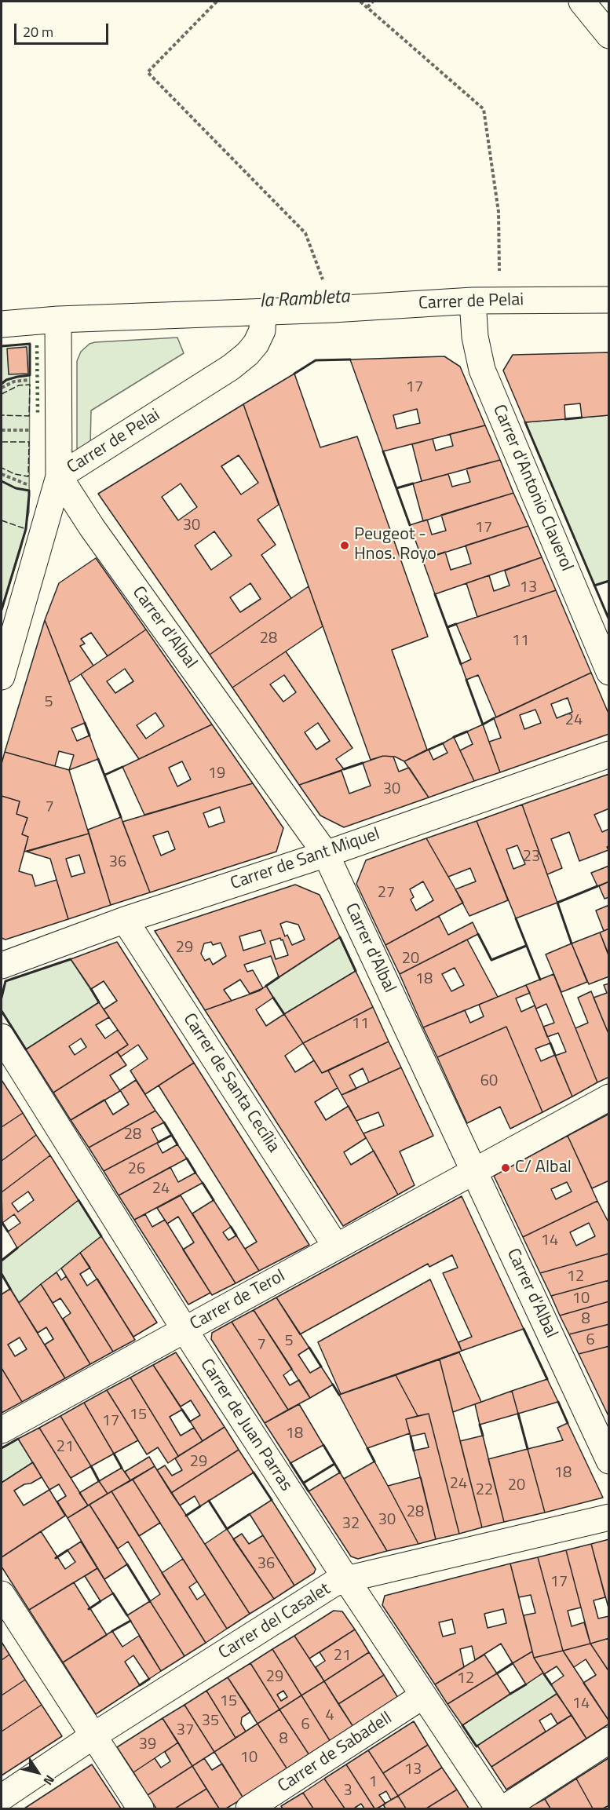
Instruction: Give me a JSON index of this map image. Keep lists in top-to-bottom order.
{
  "streets": {
    "street": [
      "Carrer de Pelai",
      "Carrer d'Antonio Claverol",
      "Carrer d'Albal",
      "Carrer de Sant Miquel",
      "Carrer de Santa Cecília",
      "Carrer de Terol",
      "Carrer de Juan Parras",
      "Carrer del Casalet",
      "Carrer de Sabadell"
    ]
  },
  "crossings": [
    ["Carrer de Pelai", "Carrer d'Antonio Claverol"],
    ["Carrer de Pelai", "Carrer d'Albal"],
    ["Carrer d'Albal", "Carrer de Sant Miquel"],
    ["Carrer d'Albal", "Carrer de Terol"],
    ["Carrer de Sant Miquel", "Carrer de Santa Cecília"],
    ["Carrer de Santa Cecília", "Carrer de Terol"],
    ["Carrer de Terol", "Carrer de Juan Parras"],
    ["Carrer de Juan Parras", "Carrer del Casalet"],
    ["Carrer de Juan Parras", "Carrer de Sabadell"]
  ],
  "water": ["la Rambleta"],
  "places": ["Peugeot - Hnos. Royo", "C/ Albal"],
  "house_numbers": [
    "17",
    "30",
    "17",
    "13",
    "28",
    "11",
    "5",
    "24",
    "19",
    "30",
    "7",
    "23",
    "36",
    "27",
    "29",
    "20",
    "18",
    "11",
    "60",
    "28",
    "26",
    "24",
    "14",
    "12",
    "10",
    "8",
    "6",
    "5",
    "7",
    "15",
    "17",
    "18",
    "21",
    "29",
    "18",
    "24",
    "20",
    "22",
    "28",
    "30",
    "32",
    "36",
    "17",
    "21",
    "29",
    "12",
    "15",
    "14",
    "4",
    "35",
    "6",
    "37",
    "8",
    "39",
    "10",
    "13",
    "1",
    "3"
  ],
  "scale_bar": "20 m",
  "north": "bottom right"
}
